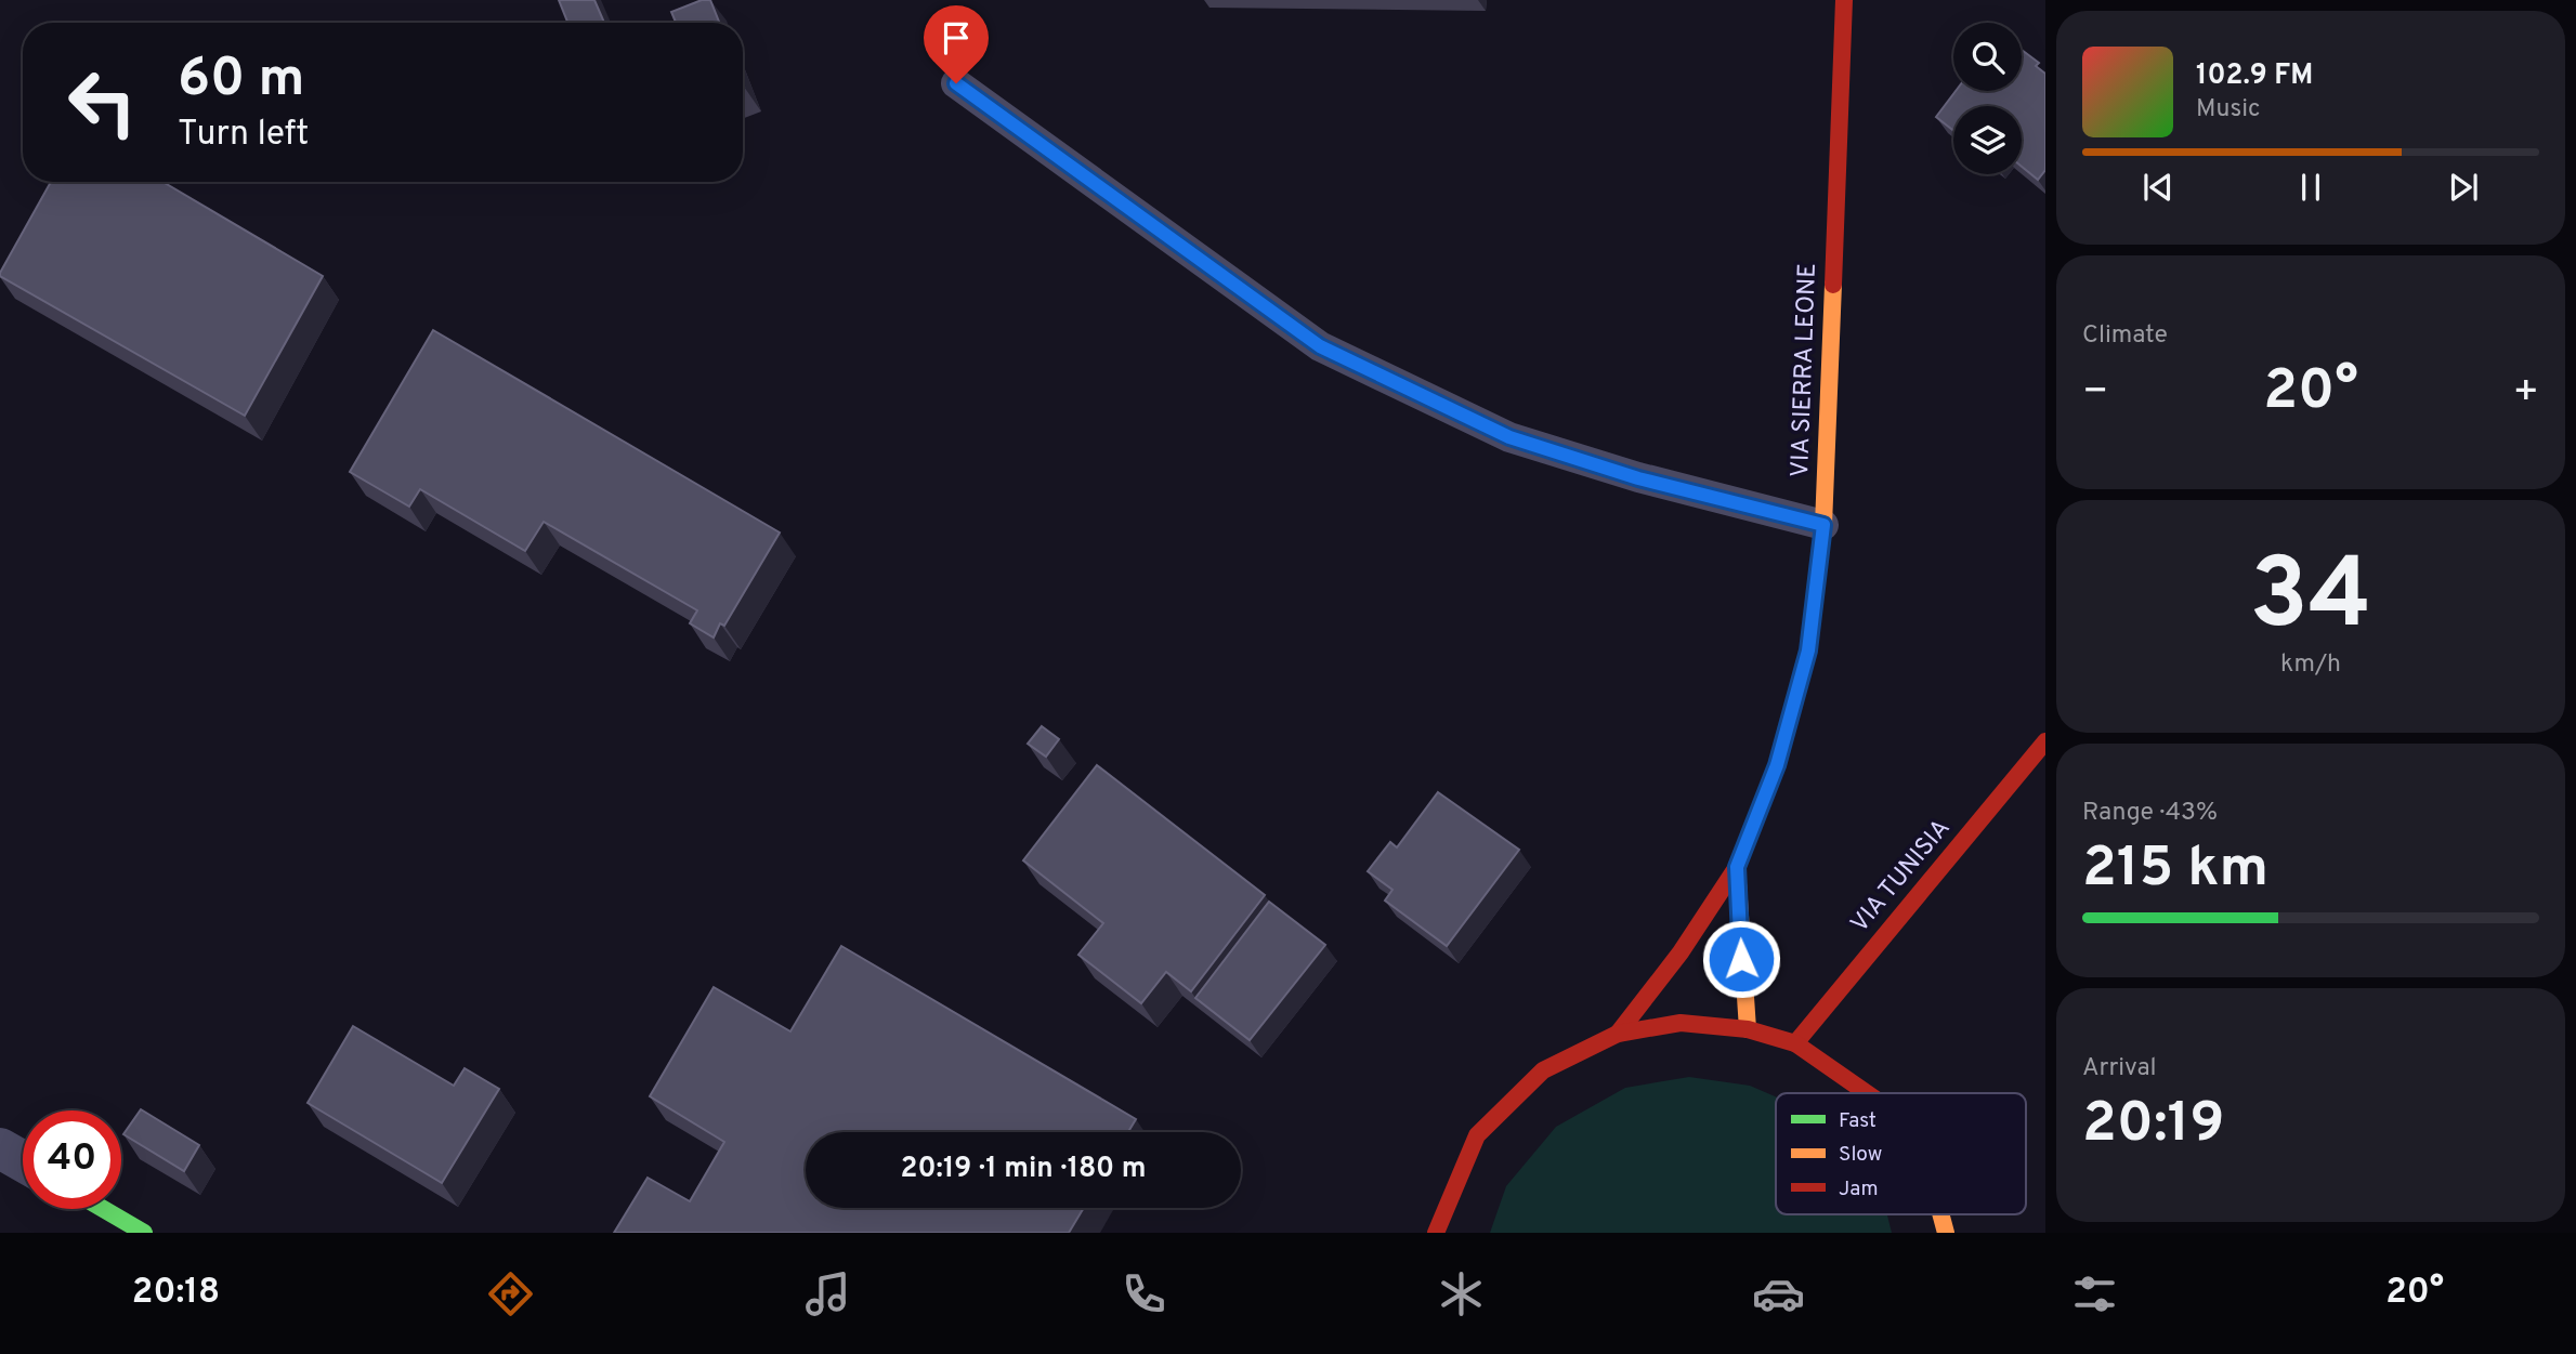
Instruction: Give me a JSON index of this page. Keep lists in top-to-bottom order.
{
  "streets": {
    "street": ["VIA SIERRA LEONE", "VIA TUNISIA"]
  },
  "legend": ["Fast", "Slow", "Jam"],
  "page": {
    "turn": ["60 m", "Turn left"],
    "song": ["102.9 FM", "Music"],
    "tile": [
      "Climate",
      ["34", "km/h"],
      ["Range · 43%", "215 km"],
      ["Arrival", "20:19"]
    ],
    "heat": ["−", "20°", "+"],
    "limit": "40",
    "trip": "20:19 · 1 min · 180 m",
    "tabs": ["20:18", "20°"]
  }
}
